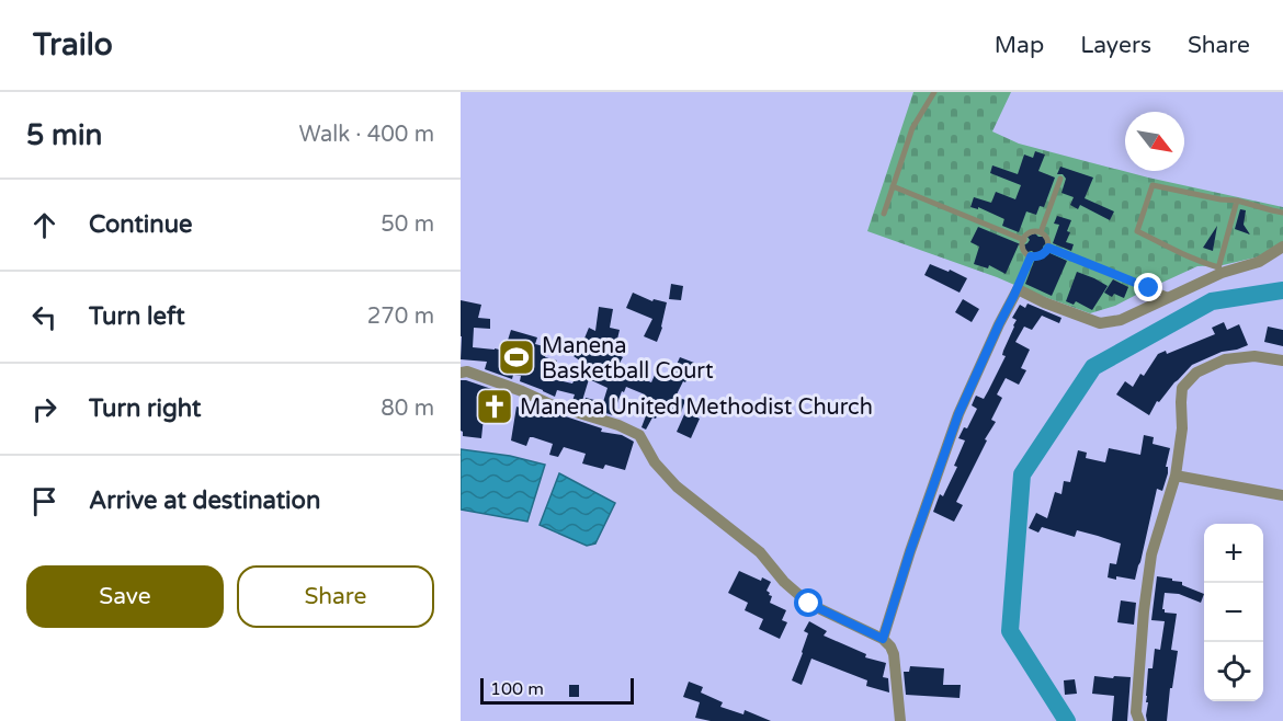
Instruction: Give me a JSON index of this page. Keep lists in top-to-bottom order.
{
  "places": {
    "sports": ["Manena Basketball Court"],
    "church": ["Manena United Methodist Church"]
  },
  "scale_bar": "100 m",
  "north": "bottom right",
  "page": {
    "header": "Trailo",
    "nav": ["Map", "Layers", "Share"],
    "heading": ["5 min", "Walk · 400 m"],
    "list": [
      ["Continue", "50 m"],
      ["Turn left", "270 m"],
      ["Turn right", "80 m"],
      "Arrive at destination"
    ],
    "map_buttons": ["+", "−"],
    "buttons": ["Save", "Share"],
    "scale": "100 m"
  }
}
